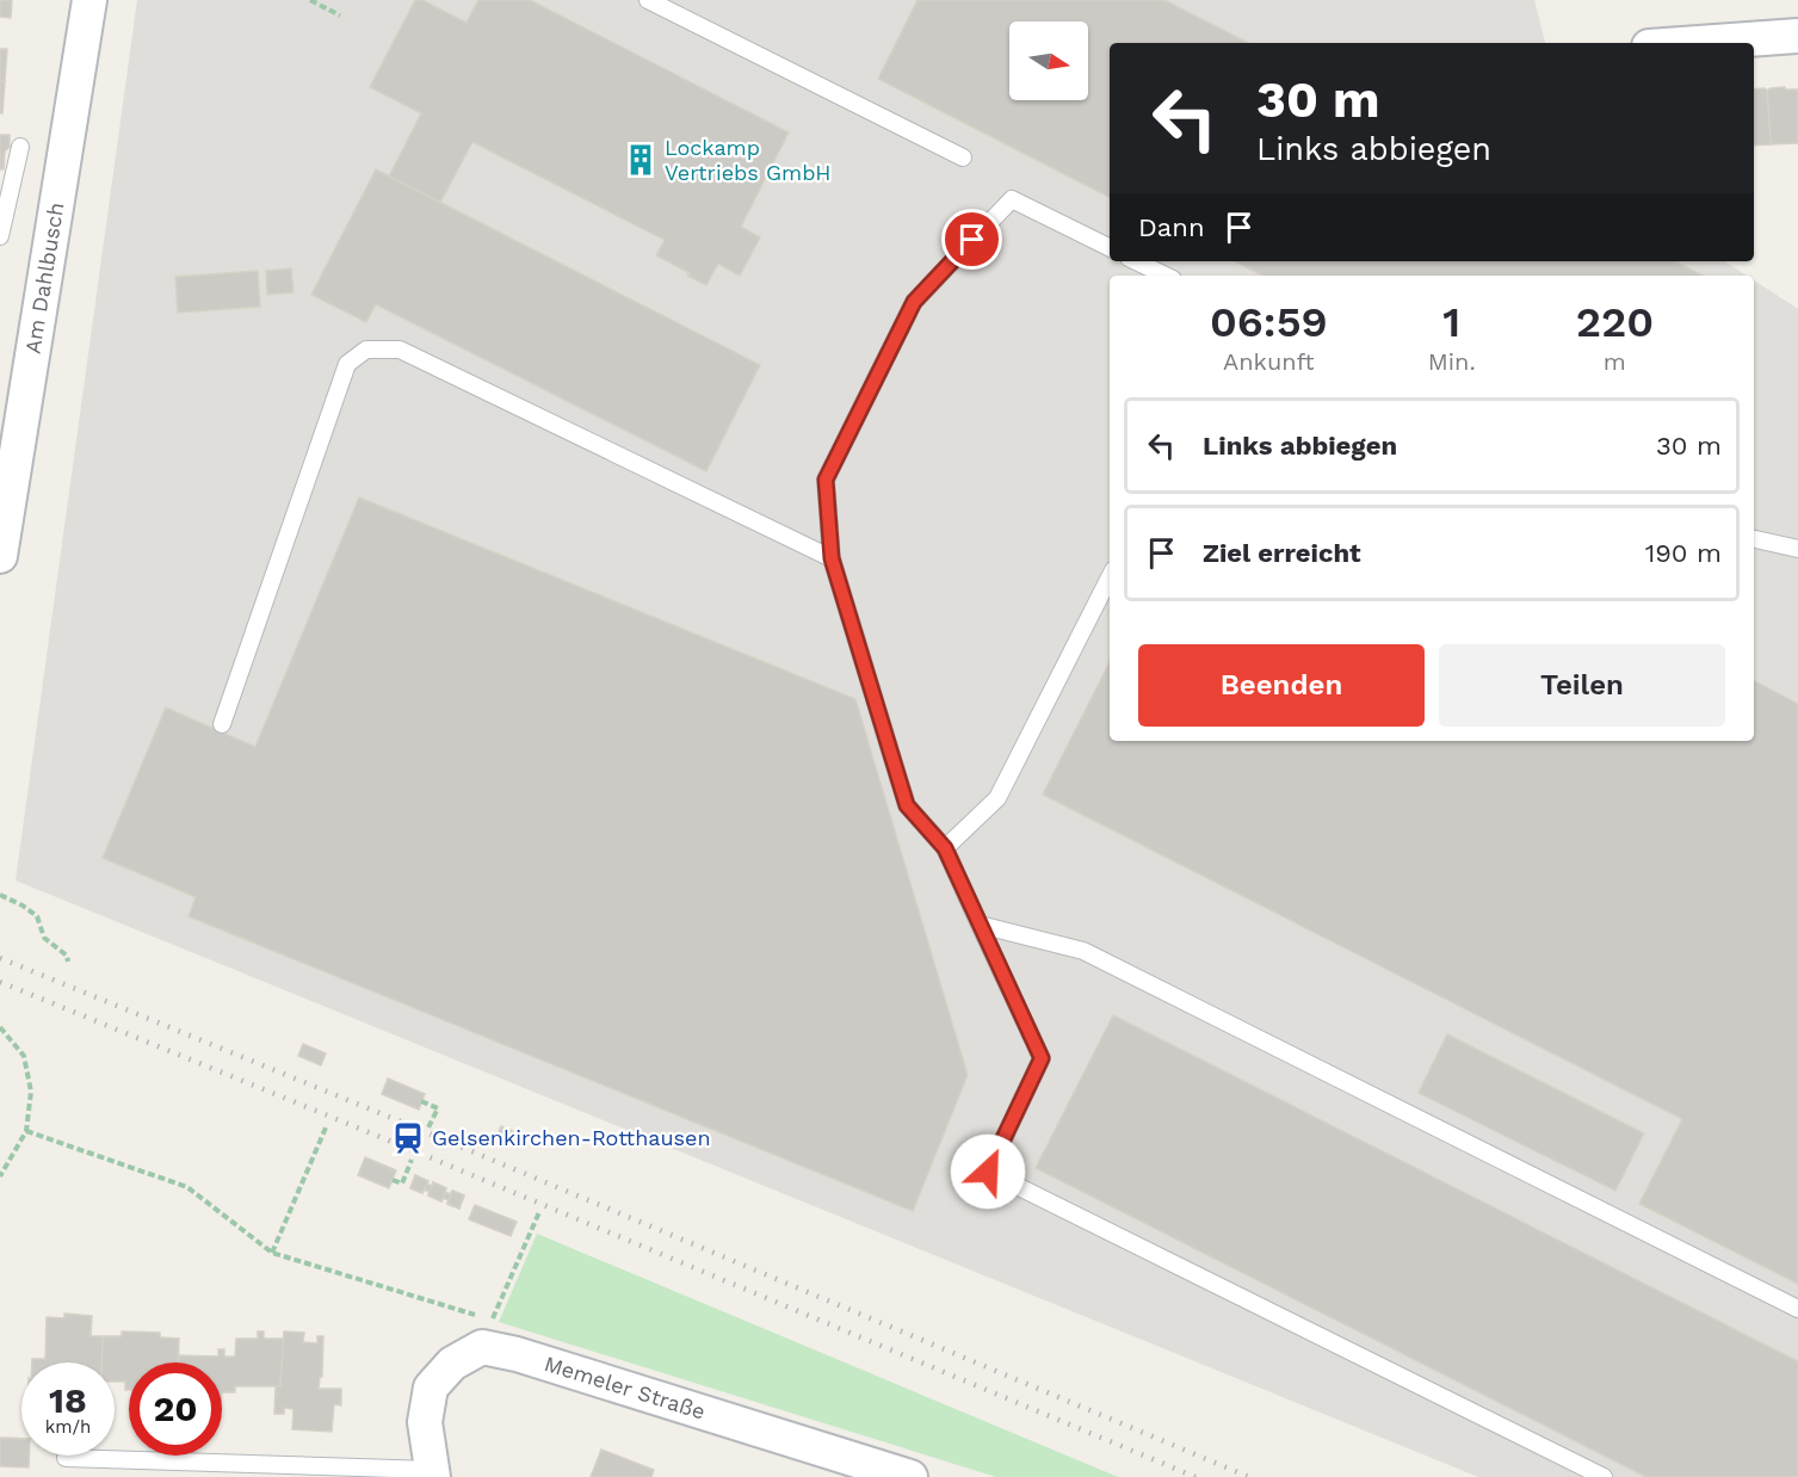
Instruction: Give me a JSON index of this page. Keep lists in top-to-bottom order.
{
  "streets": {
    "street": ["Am Dahlbusch", "Memeler Straße"]
  },
  "places": {
    "building": ["Lockamp Vertriebs GmbH"],
    "station": ["Gelsenkirchen-Rotthausen"]
  },
  "north": "right",
  "page": {
    "turn": ["30 m", "Links abbiegen"],
    "then": "Dann",
    "eta": [
      "06:59",
      "Ankunft",
      "1",
      "Min.",
      "220",
      "m"
    ],
    "list": [
      {
        "name": "Links abbiegen",
        "value": "30 m"
      },
      {
        "name": "Ziel erreicht",
        "value": "190 m"
      }
    ],
    "buttons": ["Beenden", "Teilen"],
    "speed": "18 km/h",
    "limit": "20"
  }
}
